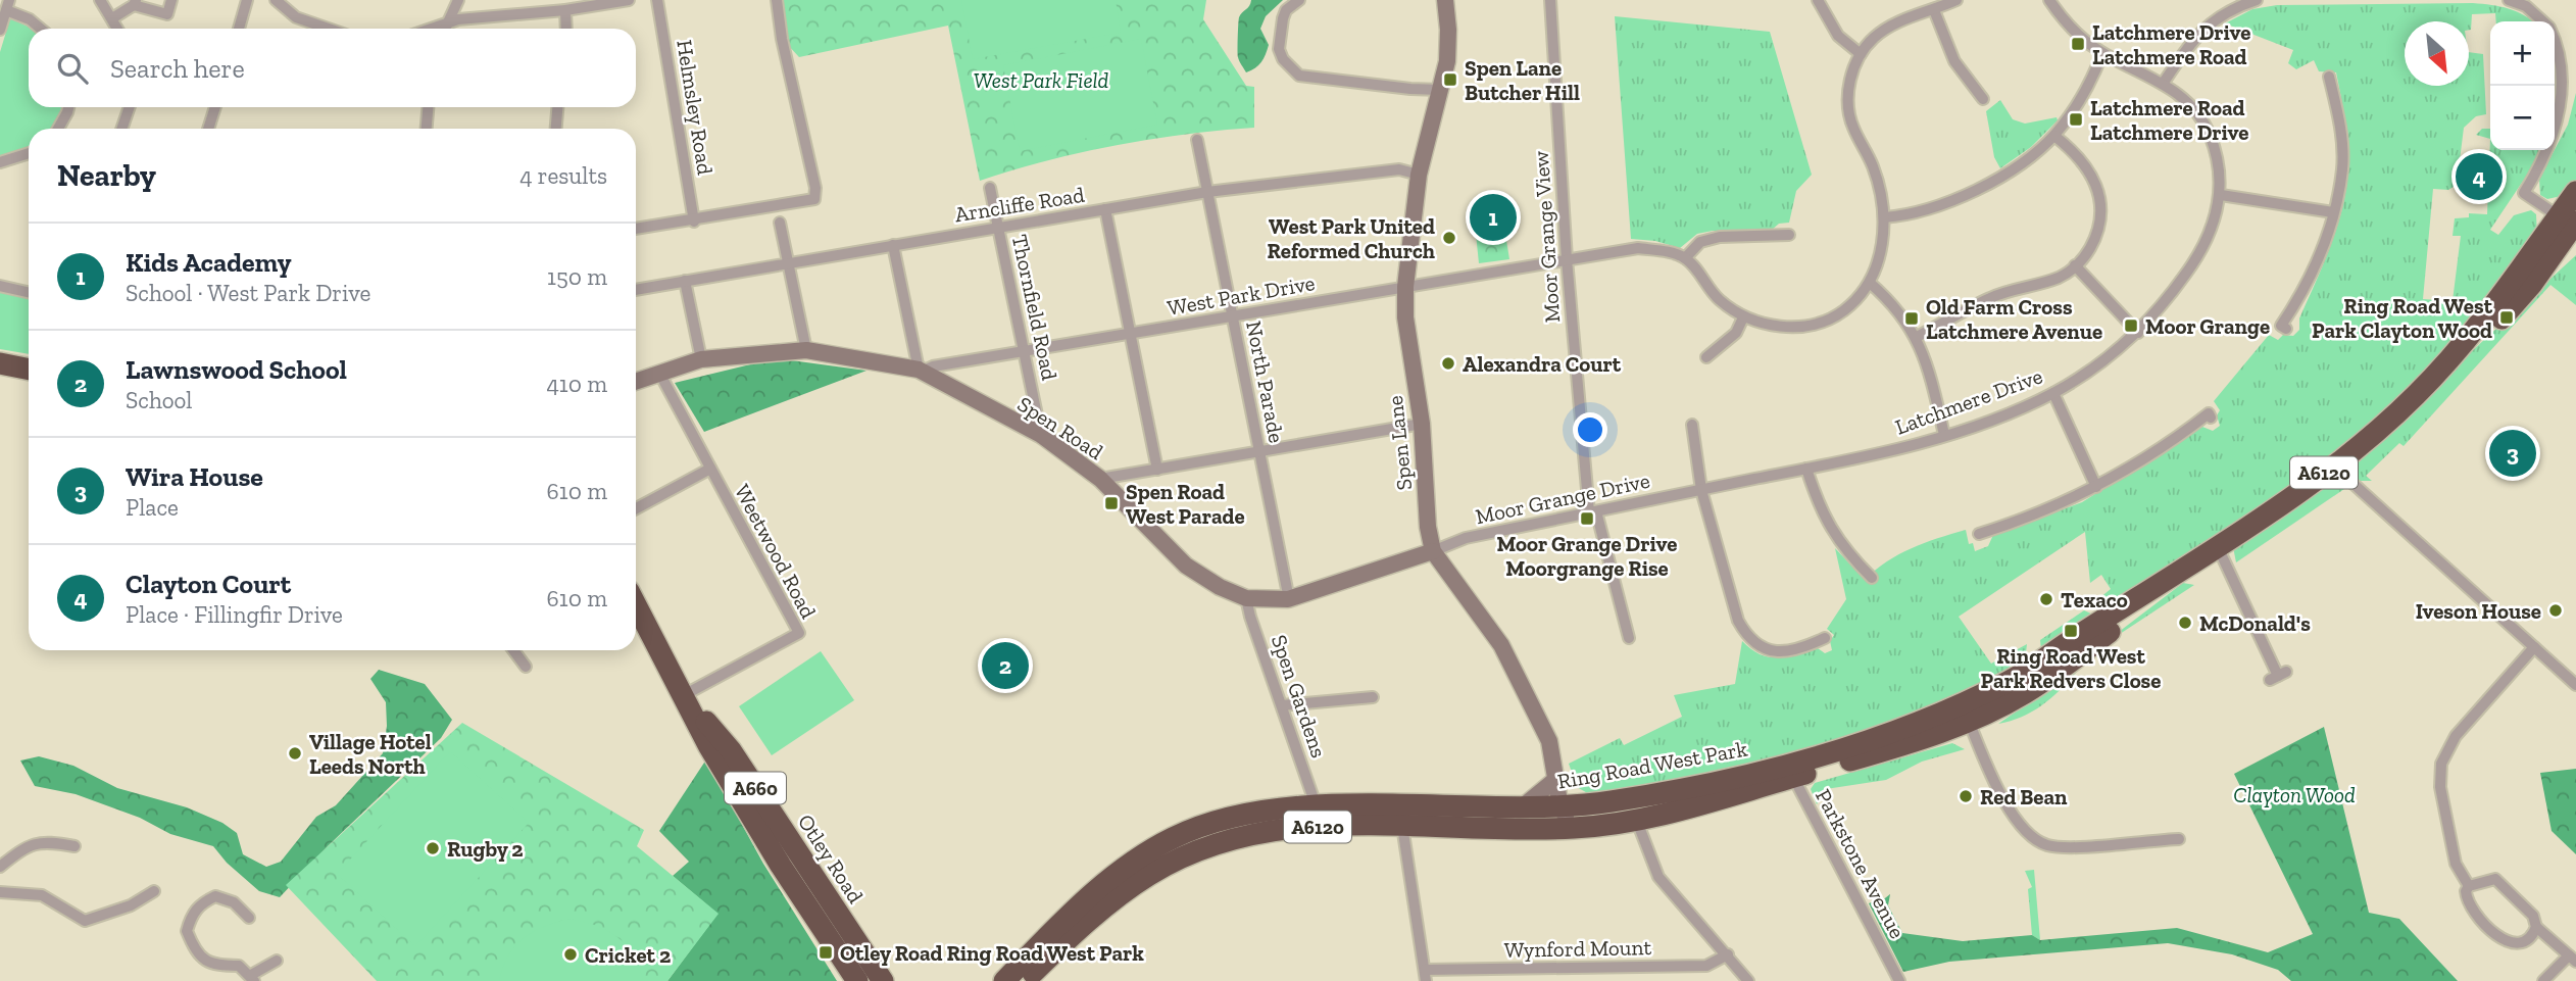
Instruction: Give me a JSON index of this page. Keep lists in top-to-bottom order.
{
  "streets": {
    "highway": [
      "A6120",
      "Ring Road West Park",
      "A660",
      "Otley Road"
    ],
    "street": [
      "Helmsley Road",
      "Arncliffe Road",
      "Moor Grange View",
      "West Park Drive",
      "Thornfield Road",
      "North Parade",
      "Latchmere Drive",
      "Spen Road",
      "Spen Lane",
      "Moor Grange Drive",
      "Weetwood Road",
      "Spen Gardens",
      "Parkstone Avenue",
      "Wynford Mount"
    ]
  },
  "crossings": [
    ["Arncliffe Road", "Thornfield Road"],
    ["Arncliffe Road", "North Parade"],
    ["Arncliffe Road", "Spen Lane"],
    ["Moor Grange View", "West Park Drive"],
    ["Moor Grange View", "Moor Grange Drive"],
    ["West Park Drive", "Thornfield Road"],
    ["West Park Drive", "North Parade"],
    ["West Park Drive", "Spen Road"],
    ["West Park Drive", "Spen Lane"],
    ["Thornfield Road", "Spen Road"],
    ["Latchmere Drive", "Moor Grange Drive"],
    ["Spen Road", "Spen Lane"],
    ["Spen Road", "Moor Grange Drive"],
    ["Spen Road", "Weetwood Road"],
    ["Spen Road", "Spen Gardens"],
    ["Spen Lane", "Moor Grange Drive"],
    ["Spen Lane", "Ring Road West Park"],
    ["Weetwood Road", "Otley Road"],
    ["Spen Gardens", "Ring Road West Park"],
    ["Ring Road West Park", "Parkstone Avenue"]
  ],
  "parks": ["West Park Field", "Clayton Wood"],
  "places": {
    "transit": [
      "Latchmere Drive Latchmere Road",
      "Spen Lane Butcher Hill",
      "Latchmere Road Latchmere Drive",
      "Ring Road West Park Clayton Wood",
      "Old Farm Cross Latchmere Avenue",
      "Moor Grange",
      "Spen Road West Parade",
      "Moor Grange Drive Moorgrange Rise",
      "Ring Road West Park Redvers Close",
      "Otley Road Ring Road West Park"
    ],
    "other": [
      "West Park United Reformed Church",
      "Alexandra Court",
      "Texaco",
      "Iveson House",
      "McDonald's",
      "Village Hotel Leeds North",
      "Red Bean",
      "Rugby 2",
      "Cricket 2"
    ]
  },
  "north": "bottom right",
  "page": {
    "map_buttons": ["+", "−"],
    "search": "Search here",
    "heading": ["Nearby", "4 results"],
    "pins": [
      "4",
      "1",
      "3",
      "2"
    ],
    "list": [
      {
        "mark": "1",
        "name": "Kids Academy",
        "note": "School · West Park Drive",
        "value": "150 m"
      },
      {
        "mark": "2",
        "name": "Lawnswood School",
        "note": "School",
        "value": "410 m"
      },
      {
        "mark": "3",
        "name": "Wira House",
        "note": "Place",
        "value": "610 m"
      },
      {
        "mark": "4",
        "name": "Clayton Court",
        "note": "Place · Fillingfir Drive",
        "value": "610 m"
      }
    ]
  }
}
